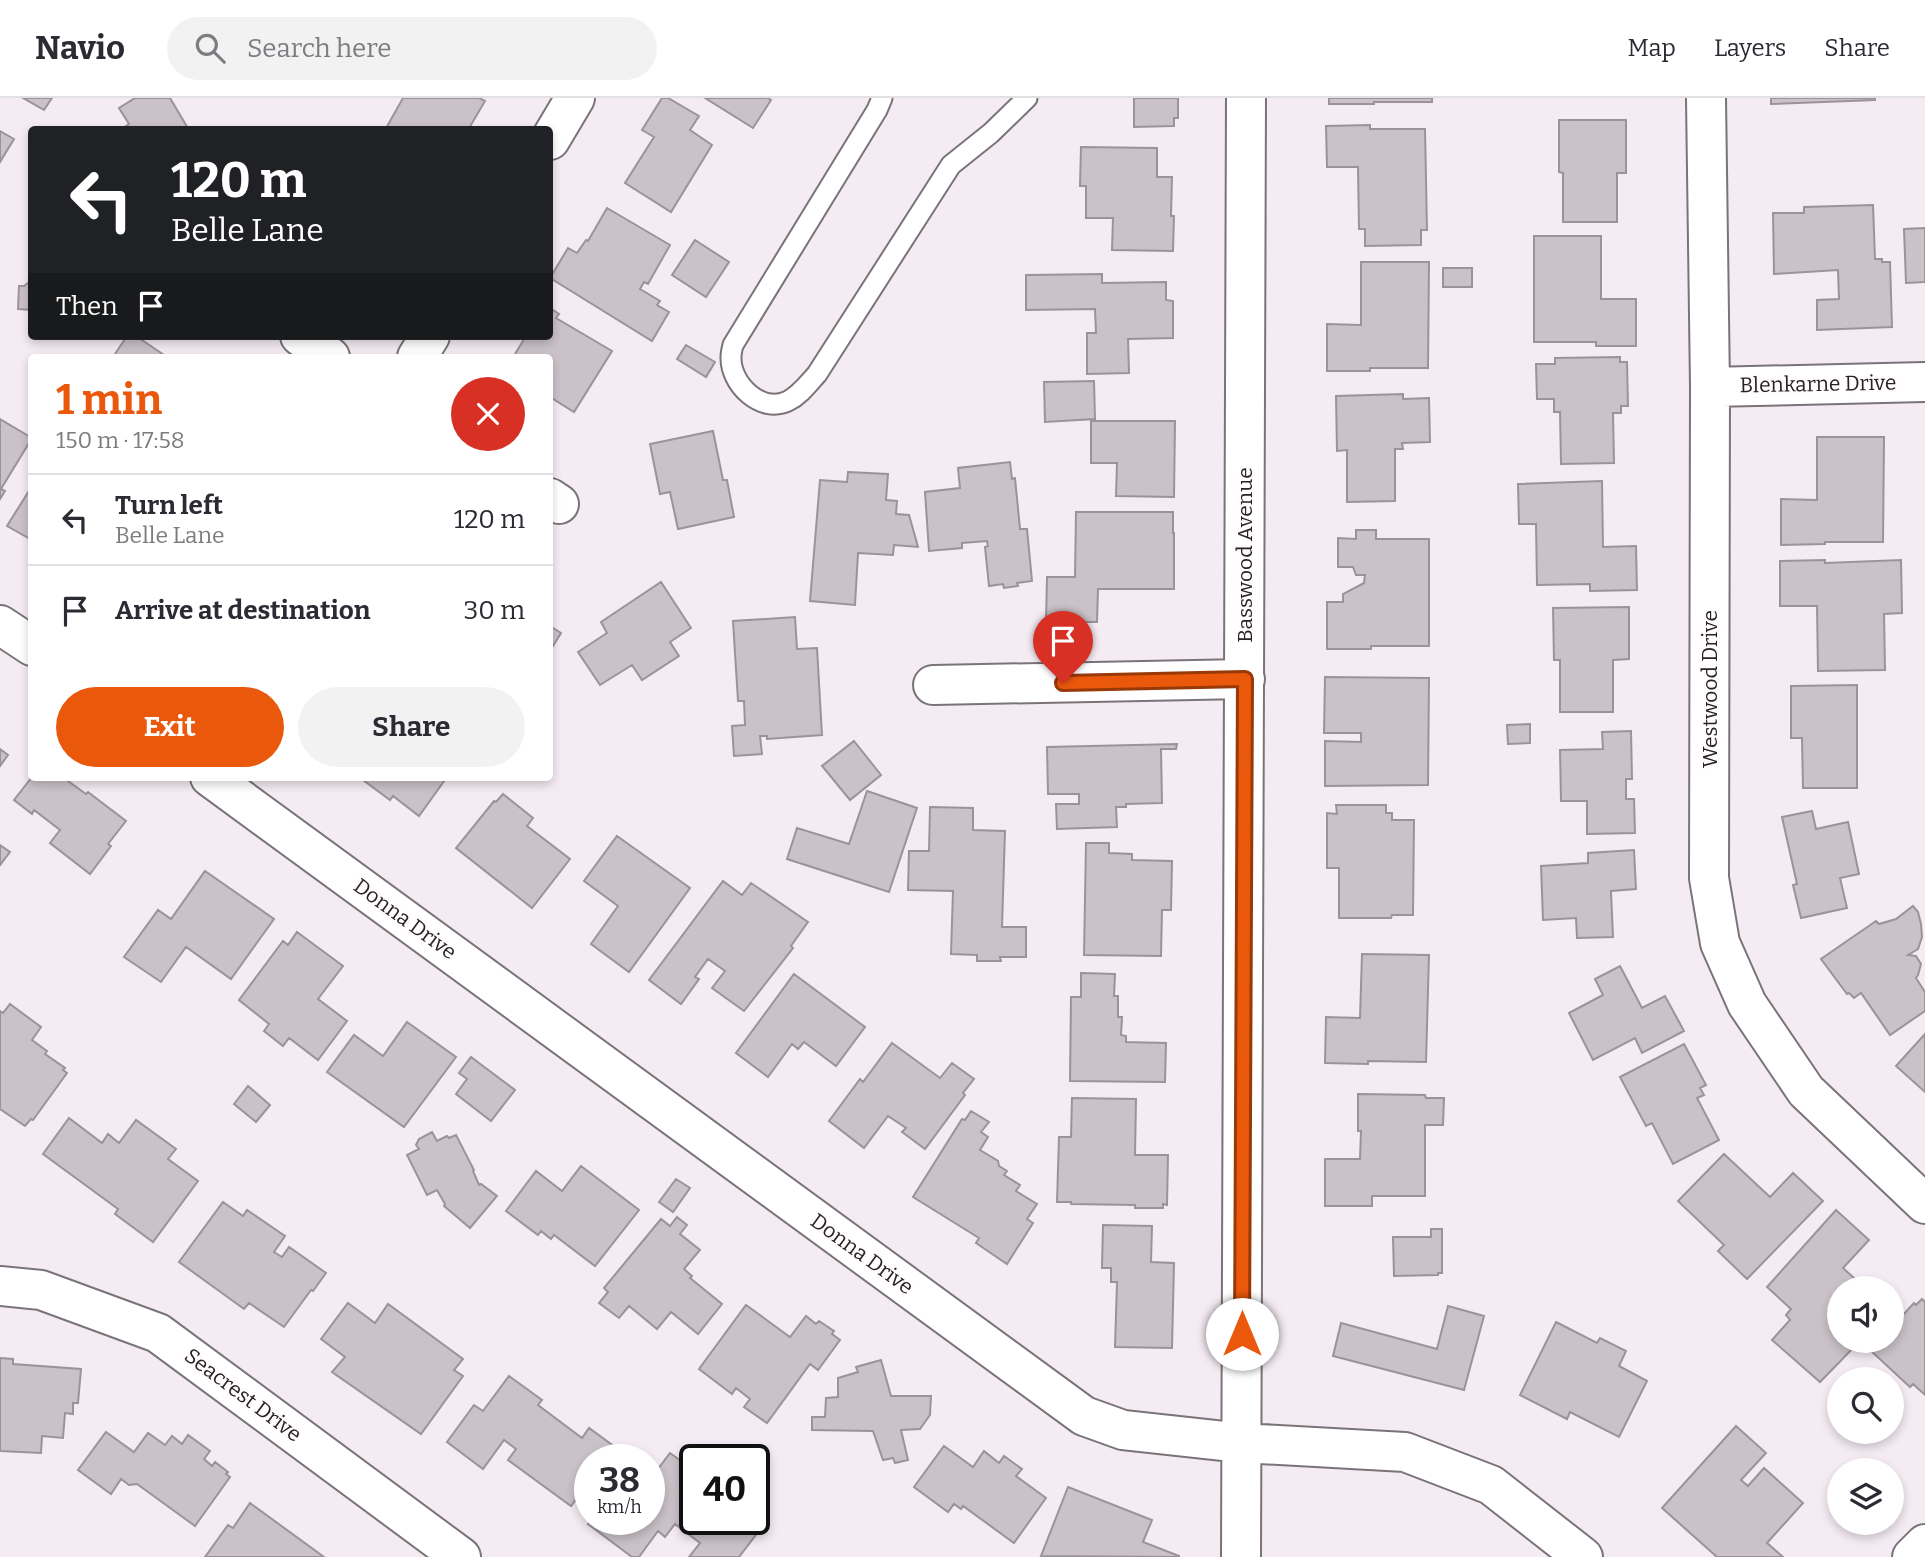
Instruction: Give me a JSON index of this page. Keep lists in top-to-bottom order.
{
  "streets": {
    "street": [
      "Blenkarne Drive",
      "Basswood Avenue",
      "Westwood Drive",
      "Donna Drive",
      "Seacrest Drive"
    ]
  },
  "crossings": [
    ["Blenkarne Drive", "Westwood Drive"],
    ["Basswood Avenue", "Donna Drive"]
  ],
  "page": {
    "header": "Navio",
    "search": "Search here",
    "nav": ["Map", "Layers", "Share"],
    "turn": ["120 m", "Belle Lane"],
    "then": "Then",
    "heading": ["1 min", "150 m · 17:58"],
    "list": [
      {
        "name": "Turn left",
        "note": "Belle Lane",
        "value": "120 m"
      },
      {
        "name": "Arrive at destination",
        "value": "30 m"
      }
    ],
    "buttons": ["Exit", "Share"],
    "speed": "38 km/h",
    "limit": "40"
  }
}
